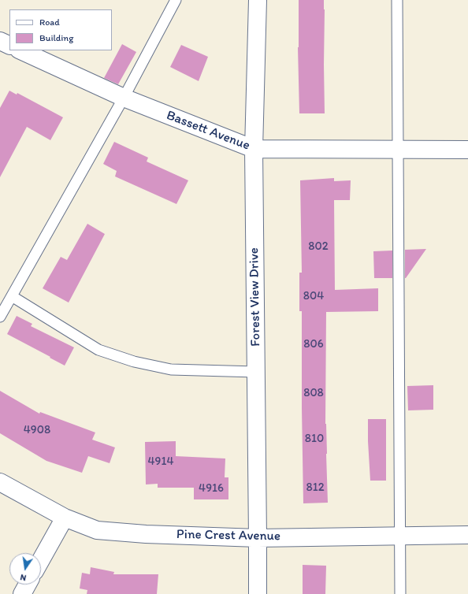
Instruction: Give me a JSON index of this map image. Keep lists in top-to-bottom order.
{
  "streets": {
    "street": ["Bassett Avenue", "Forest View Drive", "Pine Crest Avenue"]
  },
  "crossings": [
    ["Bassett Avenue", "Forest View Drive"],
    ["Forest View Drive", "Pine Crest Avenue"]
  ],
  "house_numbers": [
    "802",
    "804",
    "806",
    "808",
    "4908",
    "810",
    "4914",
    "812",
    "4916"
  ],
  "legend": ["Road", "Building"],
  "north": "bottom"
}
